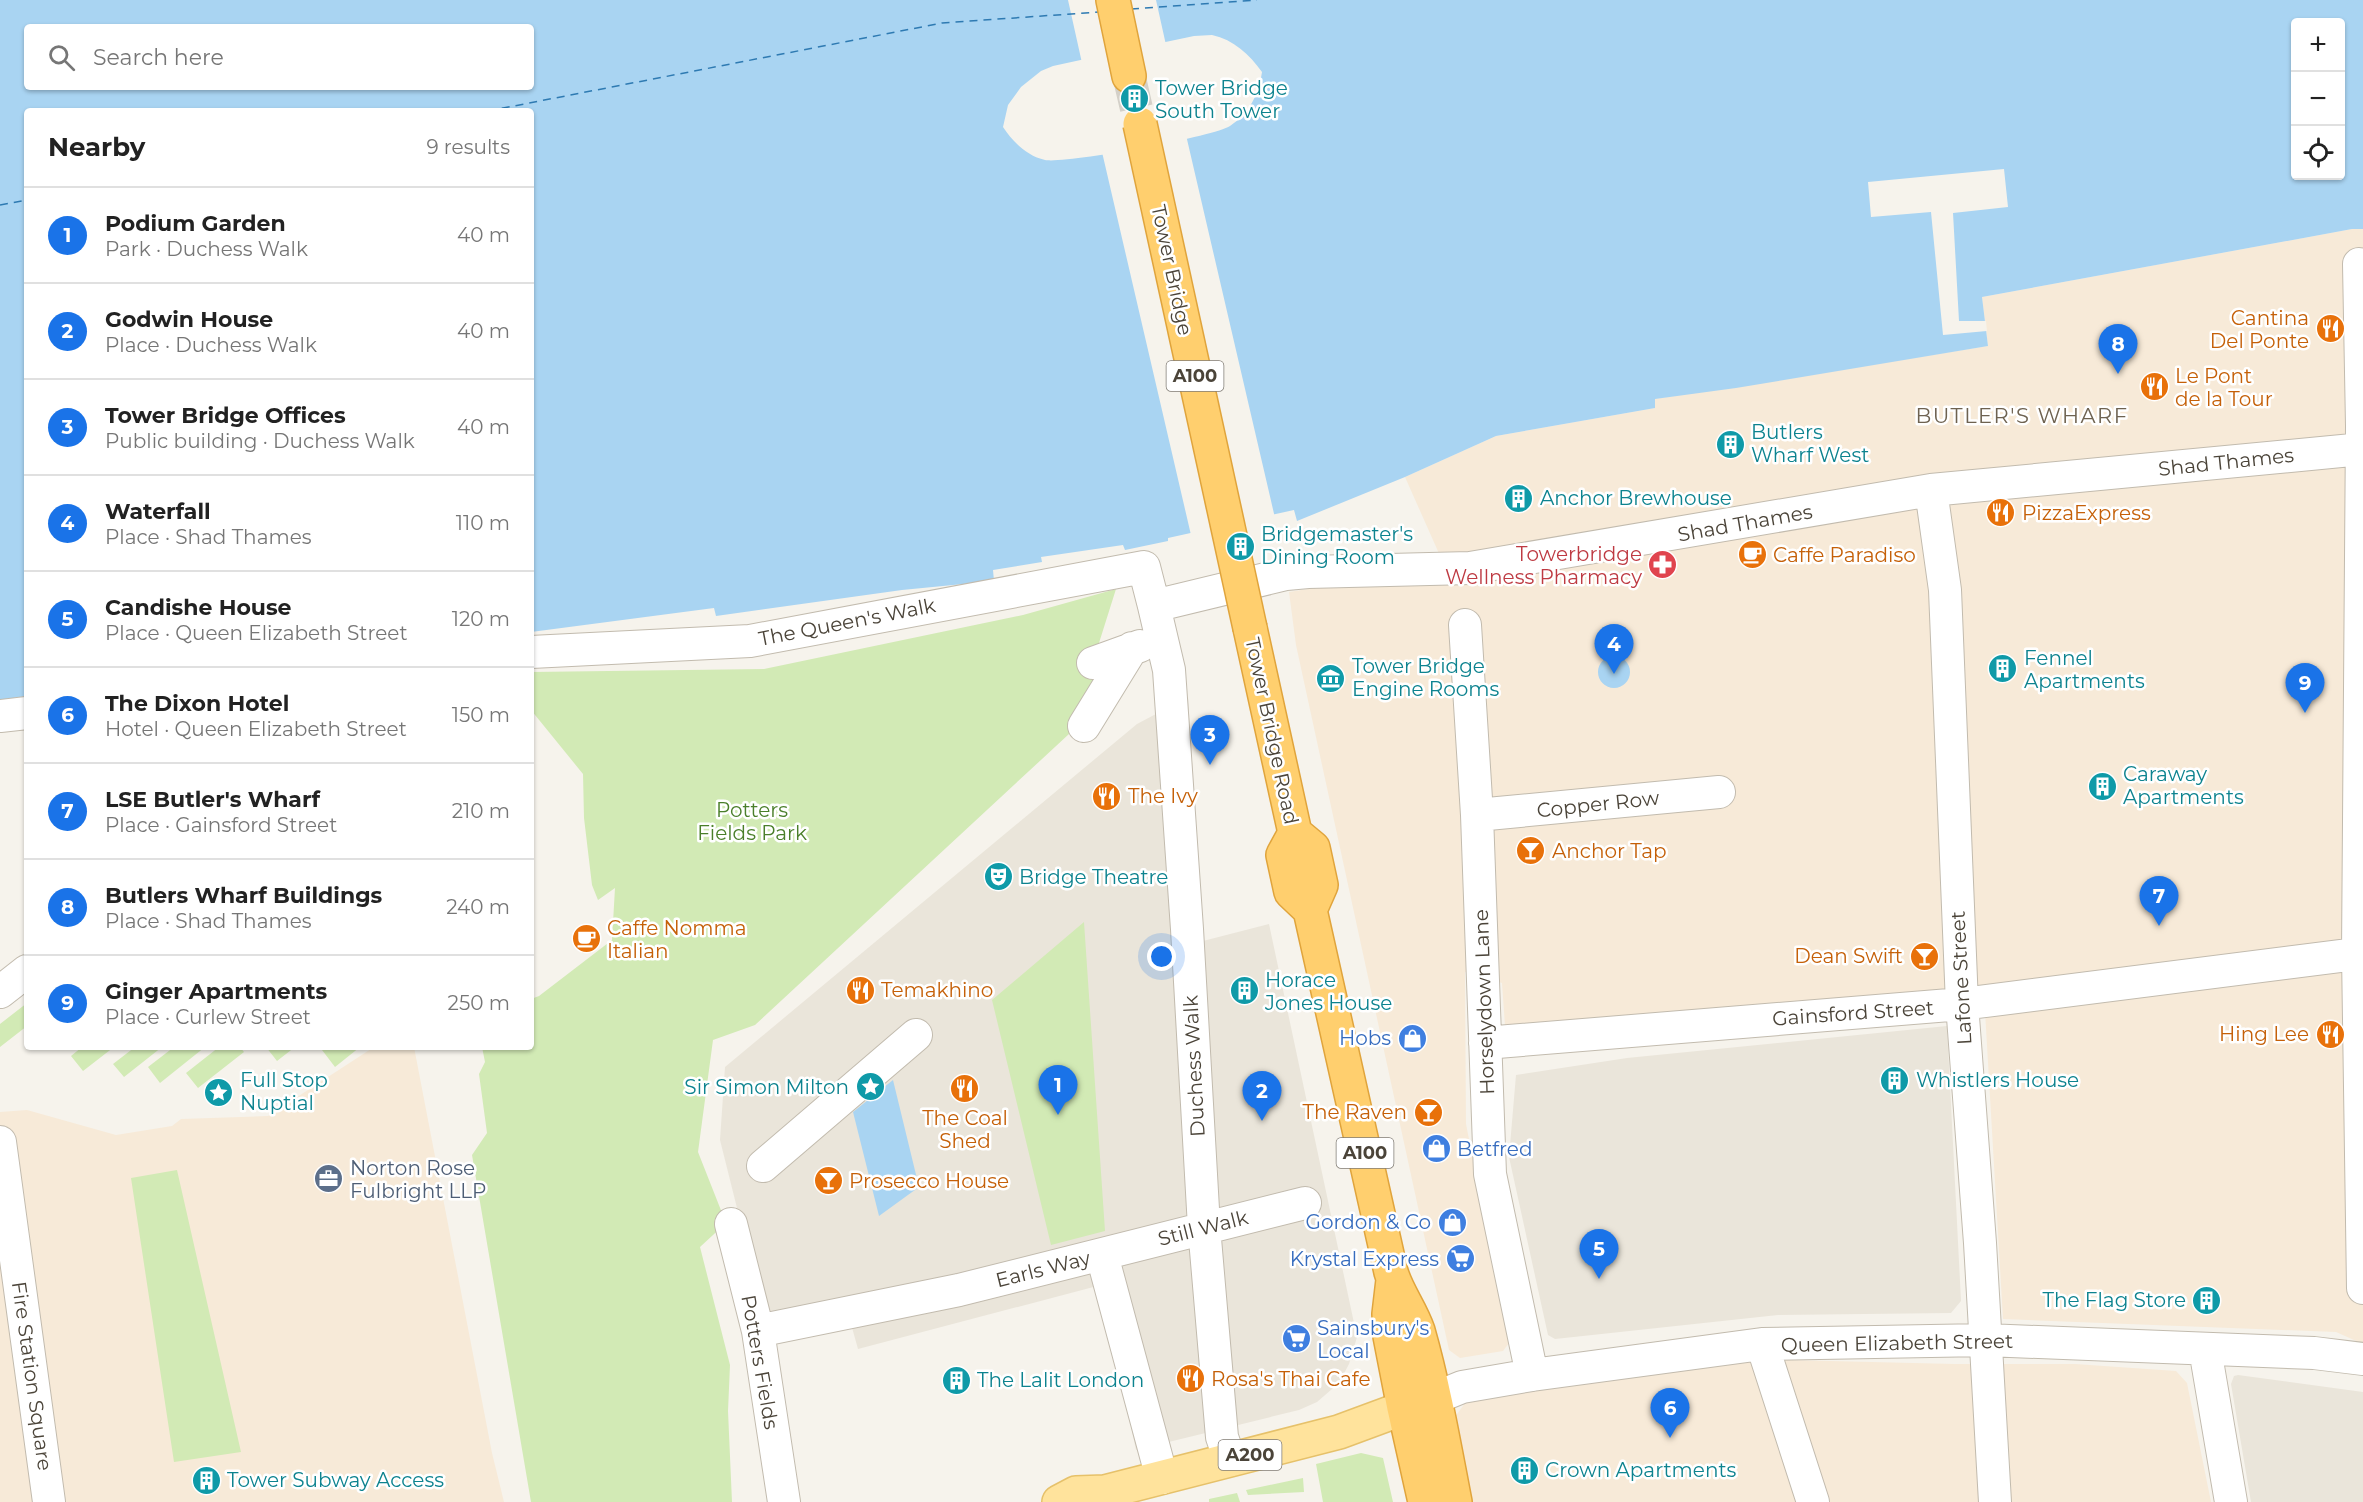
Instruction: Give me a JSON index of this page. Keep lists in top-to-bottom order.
{
  "streets": {
    "highway": ["Tower Bridge", "A100", "Tower Bridge Road"],
    "main road": ["A200"],
    "street": [
      "Shad Thames",
      "The Queen's Walk",
      "Copper Row",
      "Lafone Street",
      "Horselydown Lane",
      "Gainsford Street",
      "Duchess Walk",
      "Still Walk",
      "Earls Way",
      "Queen Elizabeth Street",
      "Potters Fields",
      "Fire Station Square"
    ]
  },
  "crossings": [
    ["Tower Bridge", "Tower Bridge Road"],
    ["Shad Thames", "The Queen's Walk"],
    ["Shad Thames", "Lafone Street"],
    ["Shad Thames", "Duchess Walk"],
    ["The Queen's Walk", "Duchess Walk"],
    ["Tower Bridge Road", "Queen Elizabeth Street"],
    ["Tower Bridge Road", "A200"],
    ["Copper Row", "Horselydown Lane"],
    ["Lafone Street", "Gainsford Street"],
    ["Lafone Street", "Queen Elizabeth Street"],
    ["Horselydown Lane", "Gainsford Street"],
    ["Horselydown Lane", "Queen Elizabeth Street"],
    ["Duchess Walk", "Still Walk"],
    ["Duchess Walk", "A200"],
    ["Still Walk", "Earls Way"],
    ["Earls Way", "Potters Fields"],
    ["Earls Way", "A200"]
  ],
  "districts": ["BUTLER'S WHARF"],
  "parks": ["Potters Fields Park"],
  "places": {
    "building": [
      "Tower Bridge South Tower",
      "Butlers Wharf West",
      "Anchor Brewhouse",
      "Bridgemaster's Dining Room",
      "Fennel Apartments",
      "Caraway Apartments",
      "Horace Jones House",
      "Whistlers House",
      "The Flag Store",
      "The Lalit London",
      "Crown Apartments",
      "Tower Subway Access"
    ],
    "restaurant": [
      "Cantina Del Ponte",
      "Le Pont de la Tour",
      "PizzaExpress",
      "The Ivy",
      "Temakhino",
      "Hing Lee",
      "The Coal Shed",
      "Rosa's Thai Cafe"
    ],
    "cafe": ["Caffe Paradiso", "Caffe Nomma Italian"],
    "pharmacy": ["Towerbridge Wellness Pharmacy"],
    "museum": ["Tower Bridge Engine Rooms"],
    "bar": [
      "Anchor Tap",
      "Dean Swift",
      "The Raven",
      "Prosecco House"
    ],
    "theatre": ["Bridge Theatre"],
    "shop": ["Hobs", "Betfred", "Gordon & Co"],
    "place": ["Sir Simon Milton", "Full Stop Nuptial"],
    "office": ["Norton Rose Fulbright LLP"],
    "supermarket": ["Krystal Express", "Sainsbury's Local"]
  },
  "page": {
    "map_buttons": ["+", "−"],
    "search": "Search here",
    "heading": ["Nearby", "9 results"],
    "list": [
      {
        "mark": "1",
        "name": "Podium Garden",
        "note": "Park · Duchess Walk",
        "value": "40 m"
      },
      {
        "mark": "2",
        "name": "Godwin House",
        "note": "Place · Duchess Walk",
        "value": "40 m"
      },
      {
        "mark": "3",
        "name": "Tower Bridge Offices",
        "note": "Public building · Duchess Walk",
        "value": "40 m"
      },
      {
        "mark": "4",
        "name": "Waterfall",
        "note": "Place · Shad Thames",
        "value": "110 m"
      },
      {
        "mark": "5",
        "name": "Candishe House",
        "note": "Place · Queen Elizabeth Street",
        "value": "120 m"
      },
      {
        "mark": "6",
        "name": "The Dixon Hotel",
        "note": "Hotel · Queen Elizabeth Street",
        "value": "150 m"
      },
      {
        "mark": "7",
        "name": "LSE Butler's Wharf",
        "note": "Place · Gainsford Street",
        "value": "210 m"
      },
      {
        "mark": "8",
        "name": "Butlers Wharf Buildings",
        "note": "Place · Shad Thames",
        "value": "240 m"
      },
      {
        "mark": "9",
        "name": "Ginger Apartments",
        "note": "Place · Curlew Street",
        "value": "250 m"
      }
    ],
    "pins": [
      "8",
      "4",
      "9",
      "3",
      "7",
      "1",
      "2",
      "5",
      "6"
    ]
  }
}
